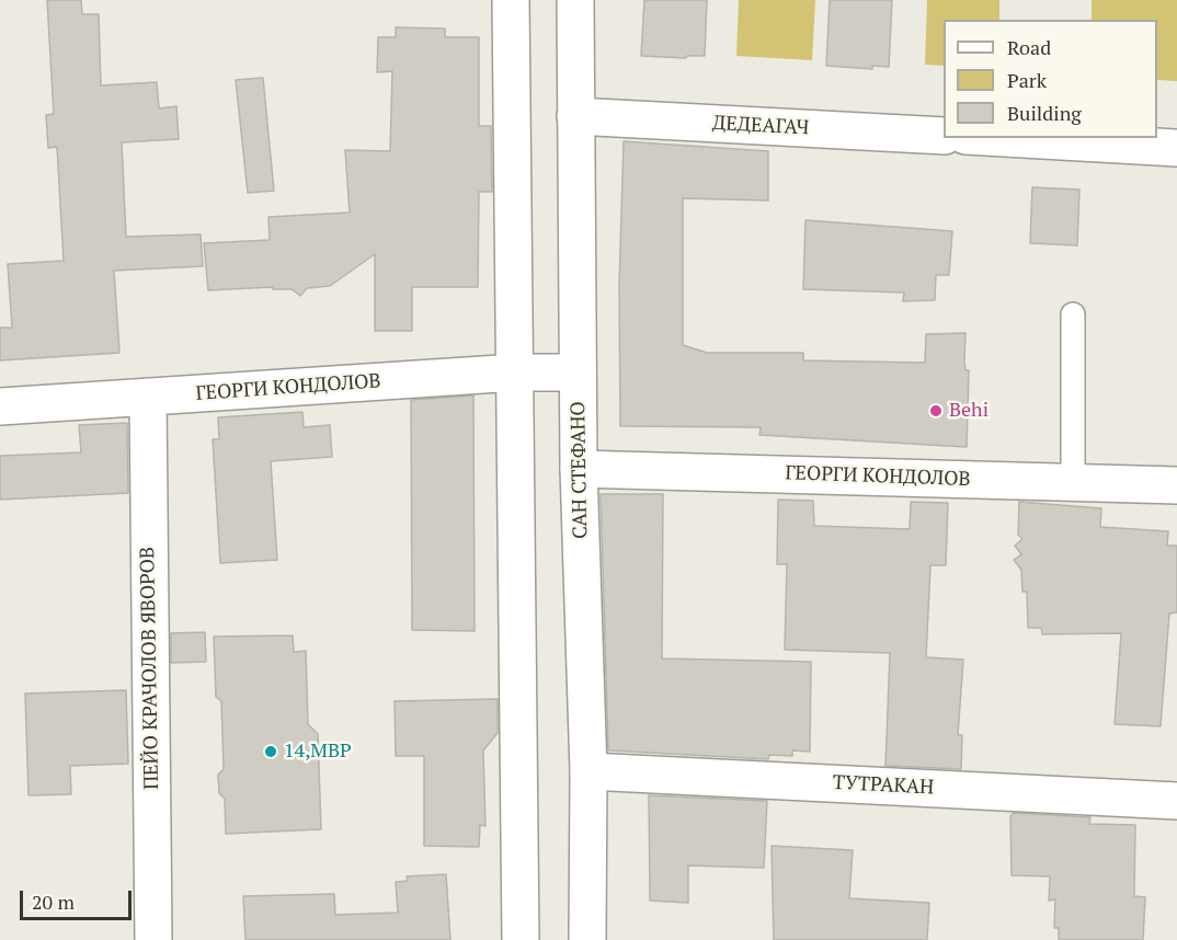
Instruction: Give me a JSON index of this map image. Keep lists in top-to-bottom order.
{
  "streets": {
    "street": [
      "ДЕДЕАГАЧ",
      "ГЕОРГИ КОНДОЛОВ",
      "САН СТЕФАНО",
      "ПЕЙО КРАЧОЛОВ ЯВОРОВ",
      "ТУТРАКАН"
    ]
  },
  "crossings": [
    ["ДЕДЕАГАЧ", "САН СТЕФАНО"],
    ["ГЕОРГИ КОНДОЛОВ", "САН СТЕФАНО"],
    ["ГЕОРГИ КОНДОЛОВ", "ПЕЙО КРАЧОЛОВ ЯВОРОВ"],
    ["САН СТЕФАНО", "ТУТРАКАН"]
  ],
  "places": ["Behi", "14,МВР"],
  "legend": ["Road", "Park", "Building"],
  "scale_bar": "20 m"
}
